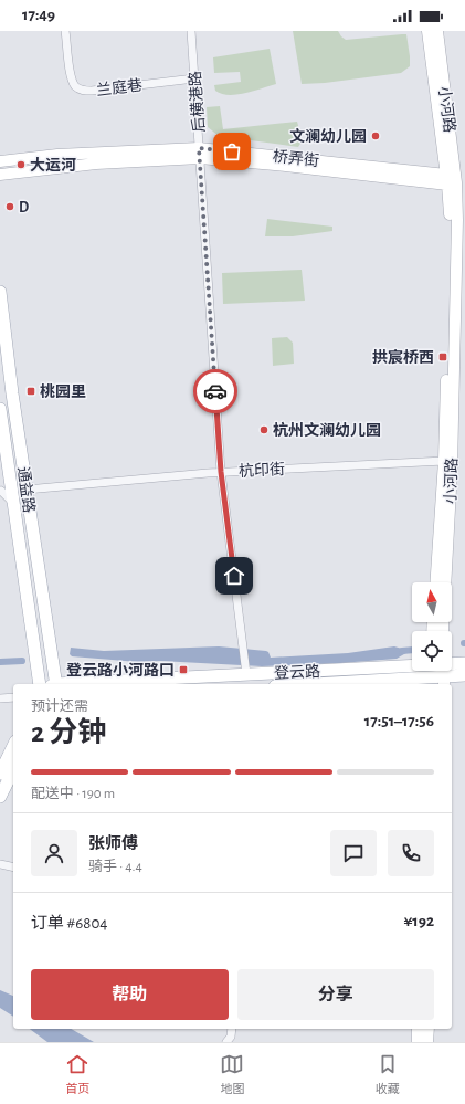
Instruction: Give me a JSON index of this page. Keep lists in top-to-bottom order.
{
  "streets": {
    "main road": [
      "小河路",
      "桥弄街",
      "通益路",
      "登云路"
    ],
    "street": ["兰庭巷", "后横港路", "杭印街"]
  },
  "crossings": [
    ["兰庭巷", "后横港路"],
    ["后横港路", "桥弄街"],
    ["后横港路", "杭印街"],
    ["后横港路", "登云路"],
    ["小河路", "桥弄街"],
    ["小河路", "杭印街"],
    ["杭印街", "通益路"]
  ],
  "places": {
    "other": [
      "文澜幼儿园",
      "大运河",
      "D",
      "杭州文澜幼儿园"
    ],
    "transit": ["拱宸桥西", "桃园里", "登云路小河路口"]
  },
  "north": "top",
  "page": {
    "status": "17:49",
    "heading": ["2 分钟", "预计还需", "17:51–17:56"],
    "panel": [
      "张师傅",
      "骑手 · 4.4",
      "订单 #6804",
      "¥192"
    ],
    "bar": "配送中 · 190 m",
    "buttons": ["帮助", "分享"],
    "tabs": ["首页", "地图", "收藏"]
  }
}
